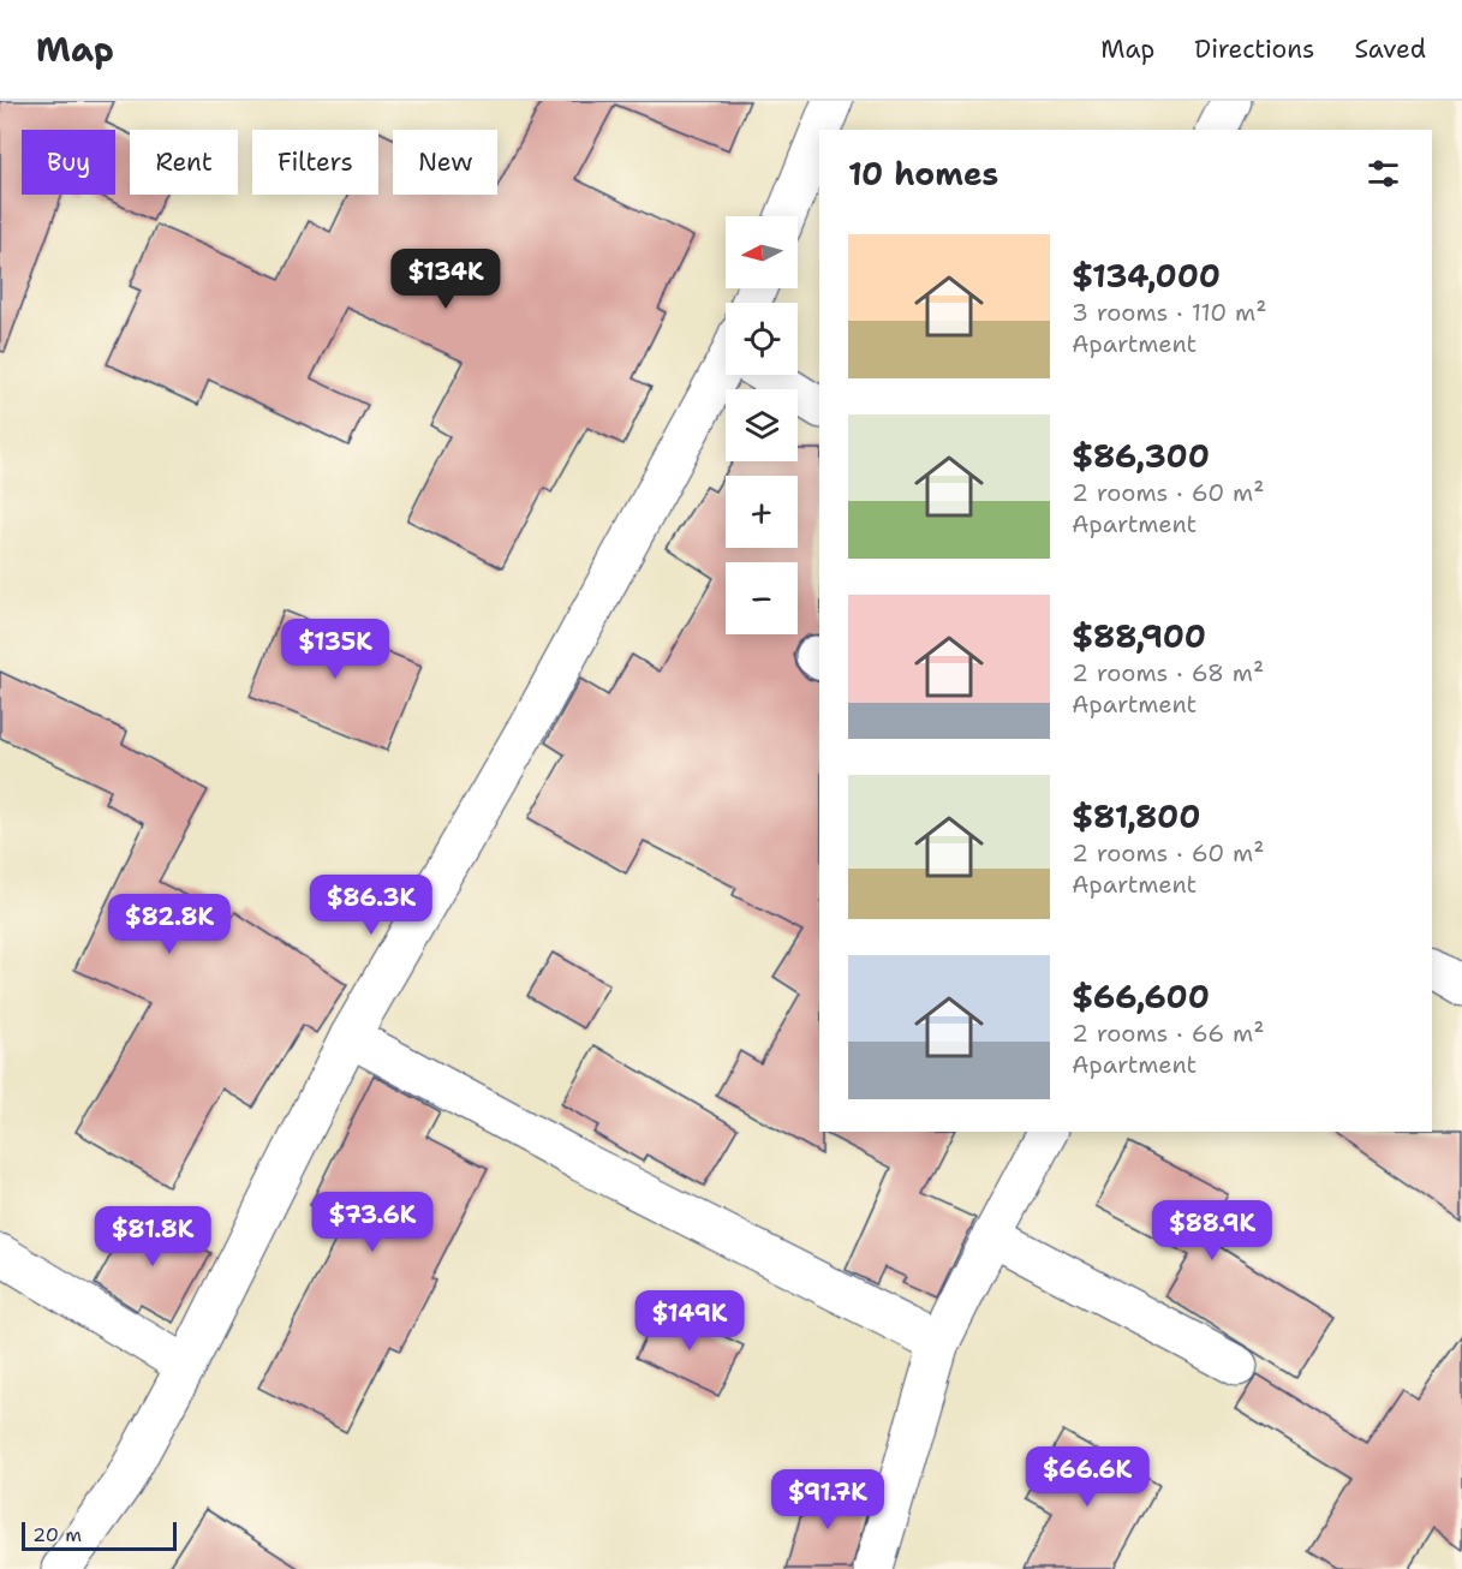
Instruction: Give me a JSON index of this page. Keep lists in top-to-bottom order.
{
  "scale_bar": "20 m",
  "north": "left",
  "page": {
    "header": "Map",
    "nav": ["Map", "Directions", "Saved"],
    "chip": [
      "Buy",
      "Rent",
      "Filters",
      "New"
    ],
    "heading": "10 homes",
    "map_buttons": ["+", "−"],
    "list": [
      {
        "name": "$134,000",
        "note": "3 rooms · 110 m² · Apartment"
      },
      {
        "name": "$86,300",
        "note": "2 rooms · 60 m² · Apartment"
      },
      {
        "name": "$88,900",
        "note": "2 rooms · 68 m² · Apartment"
      },
      {
        "name": "$81,800",
        "note": "2 rooms · 60 m² · Apartment"
      },
      {
        "name": "$66,600",
        "note": "2 rooms · 66 m² · Apartment"
      }
    ],
    "price": [
      "$134K",
      "$135K",
      "$86.3K",
      "$82.8K",
      "$73.6K",
      "$88.9K",
      "$81.8K",
      "$149K",
      "$66.6K",
      "$91.7K"
    ],
    "scale": "20 m"
  }
}
